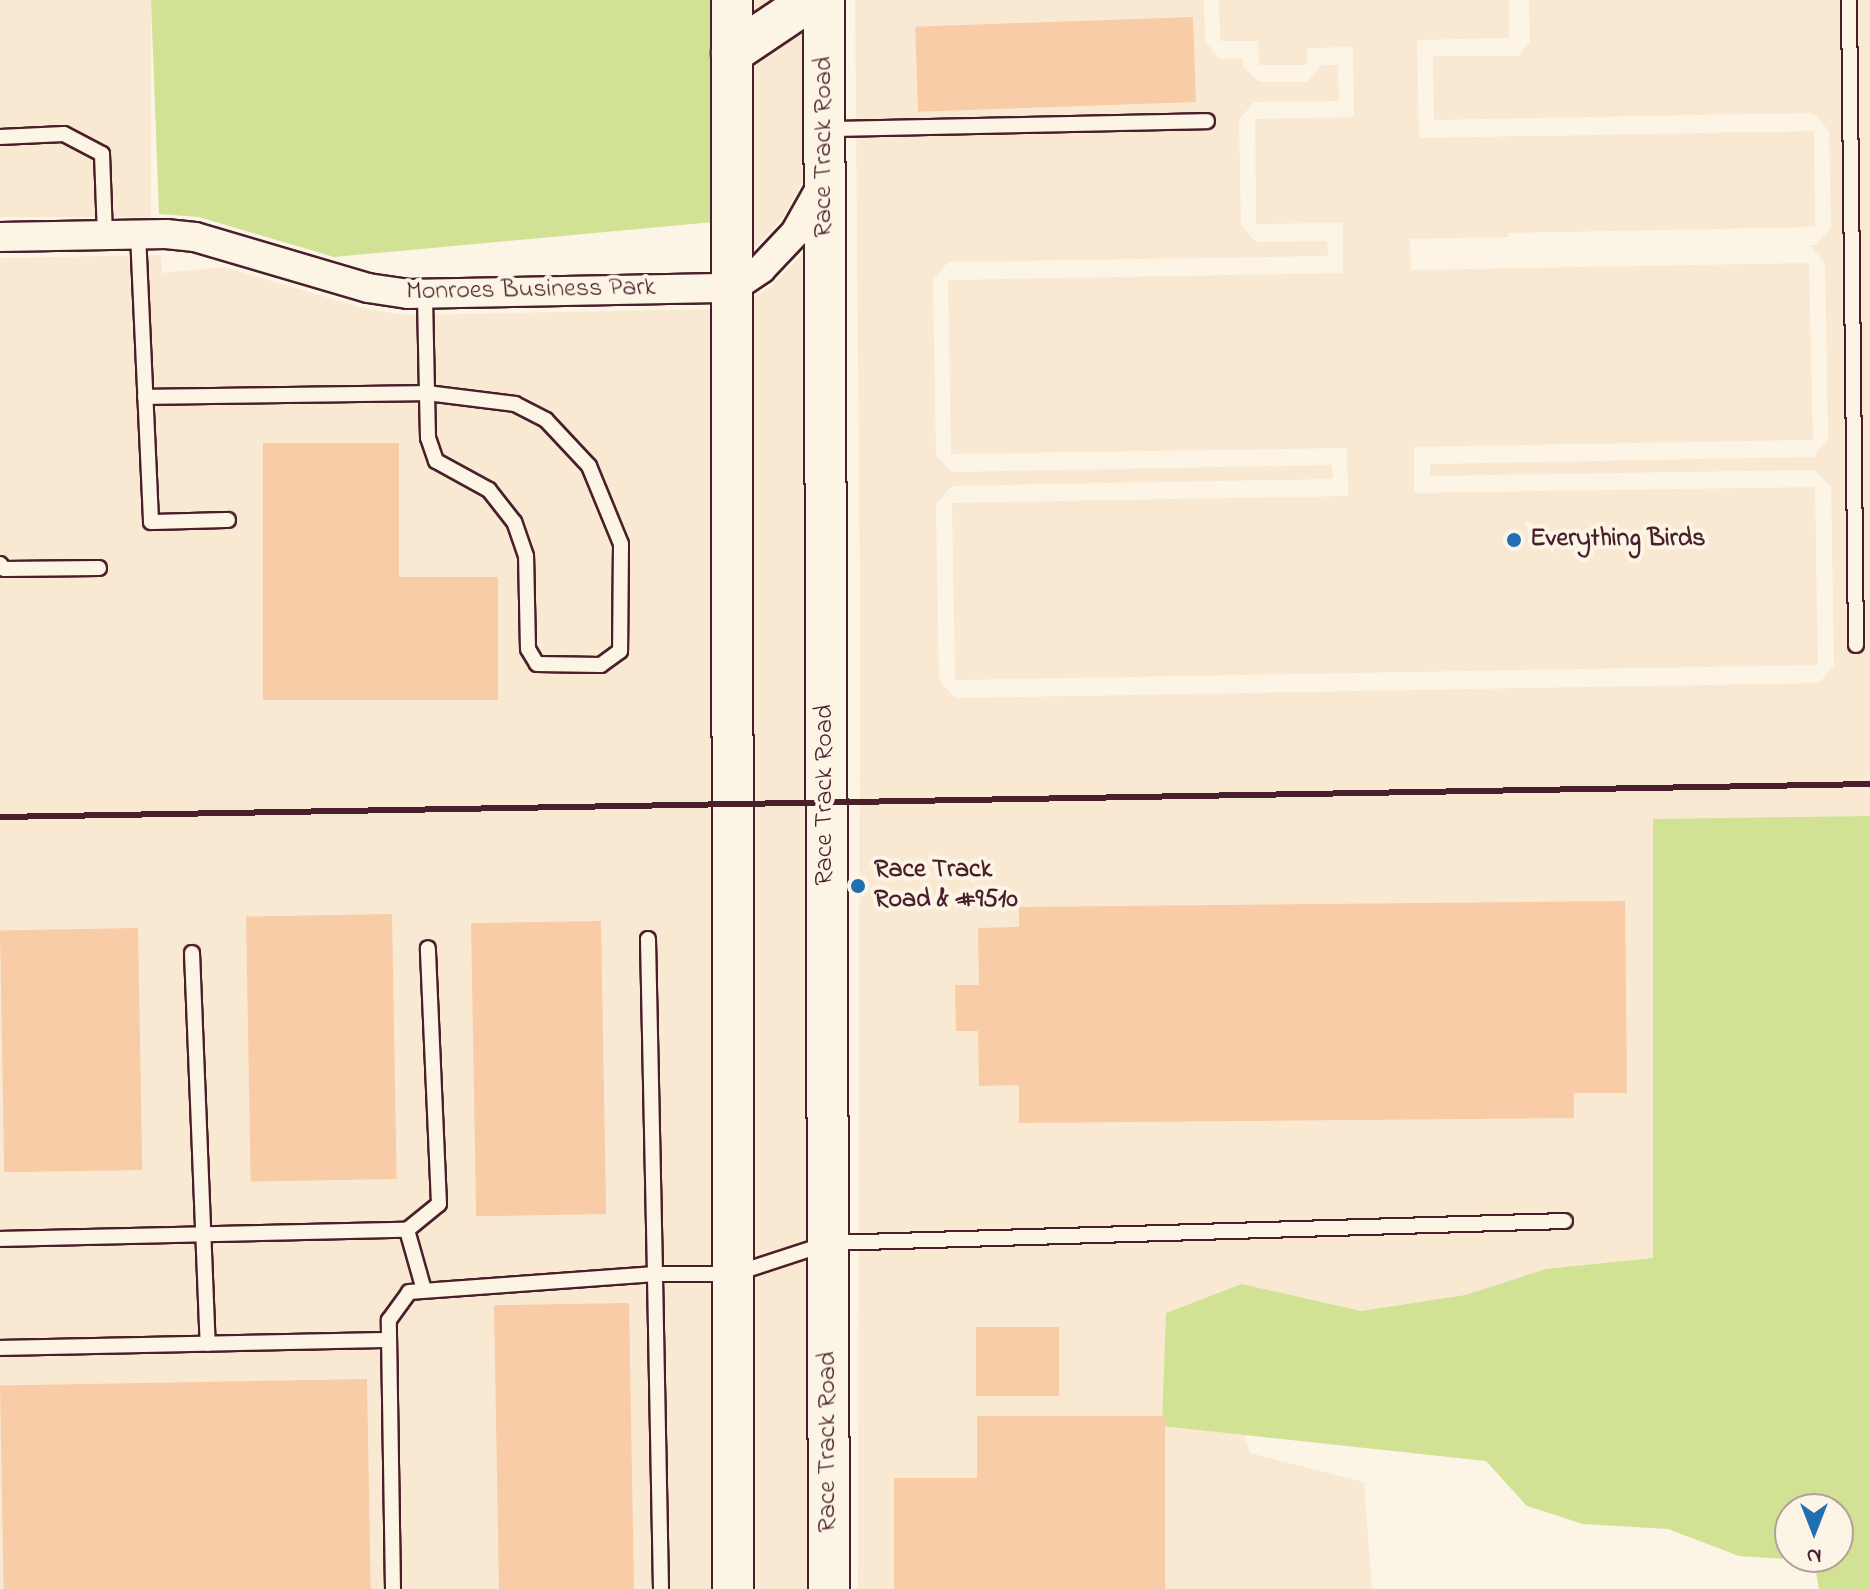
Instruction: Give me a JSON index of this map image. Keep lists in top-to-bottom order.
{
  "streets": {
    "main road": ["Race Track Road"],
    "street": ["Monroes Business Park"]
  },
  "places": ["Everything Birds", "Race Track Road & #9510"],
  "north": "bottom"
}
